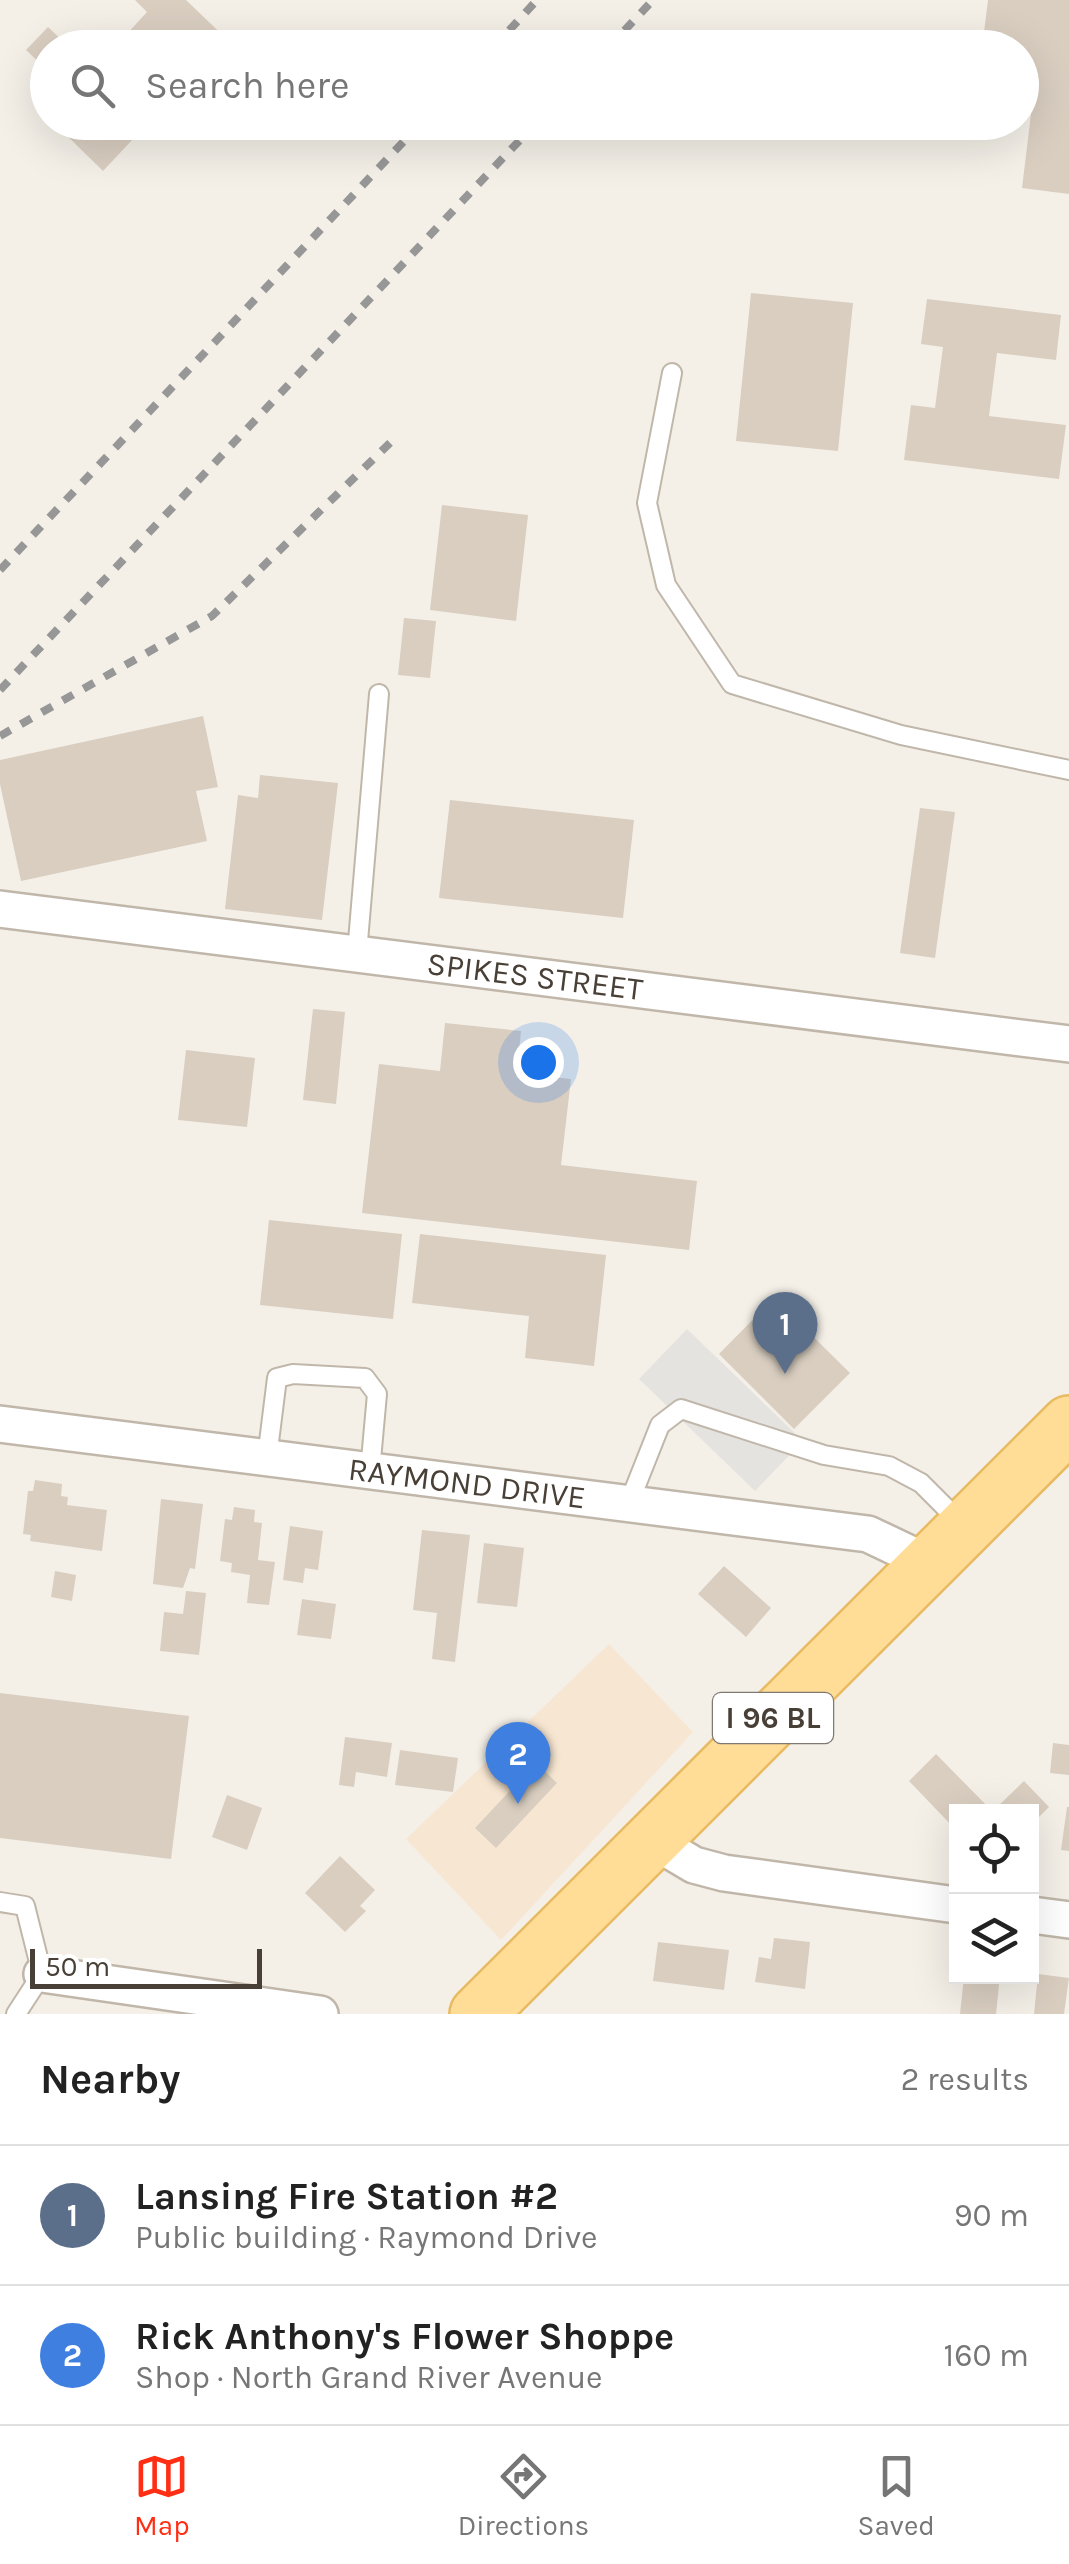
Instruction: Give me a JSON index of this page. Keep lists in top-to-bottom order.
{
  "streets": {
    "main road": ["I 96 BL"],
    "street": ["SPIKES STREET", "RAYMOND DRIVE"]
  },
  "crossings": [
    ["RAYMOND DRIVE", "I 96 BL"]
  ],
  "scale_bar": "50 m",
  "page": {
    "search": "Search here",
    "pins": ["1", "2"],
    "scale": "50 m",
    "heading": ["Nearby", "2 results"],
    "list": [
      {
        "mark": "1",
        "name": "Lansing Fire Station #2",
        "note": "Public building · Raymond Drive",
        "value": "90 m"
      },
      {
        "mark": "2",
        "name": "Rick Anthony's Flower Shoppe",
        "note": "Shop · North Grand River Avenue",
        "value": "160 m"
      }
    ],
    "nav": ["Map", "Directions", "Saved"]
  }
}
